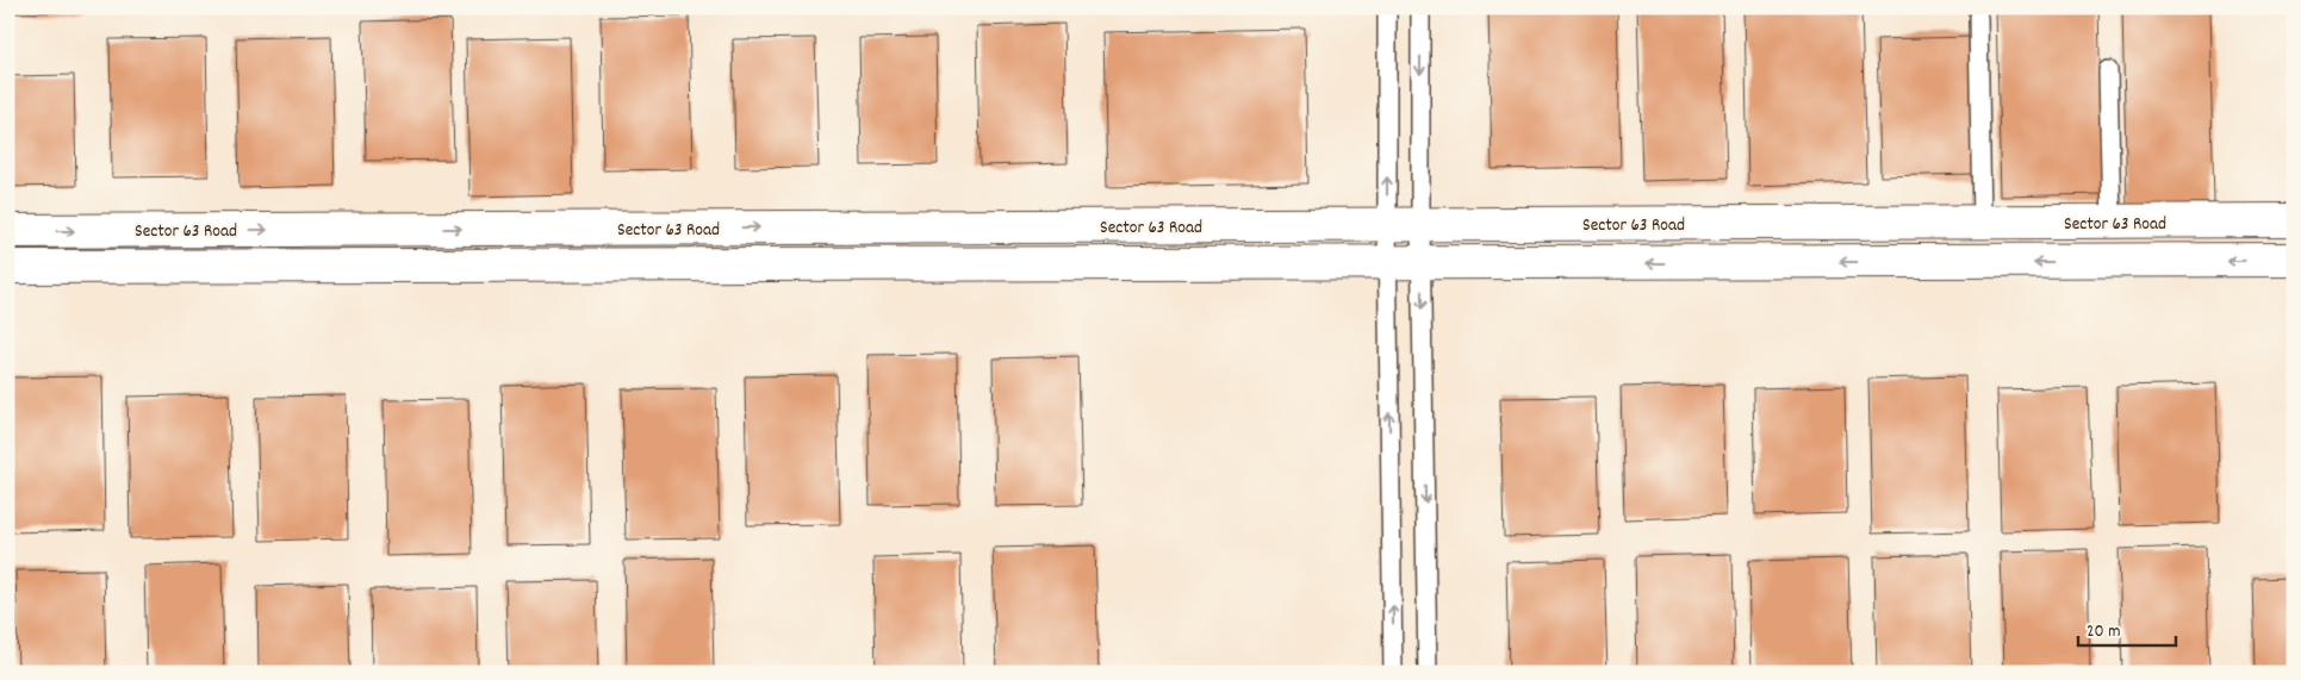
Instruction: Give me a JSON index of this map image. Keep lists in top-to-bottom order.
{
  "streets": {
    "street": ["Sector 63 Road"]
  },
  "scale_bar": "20 m"
}
